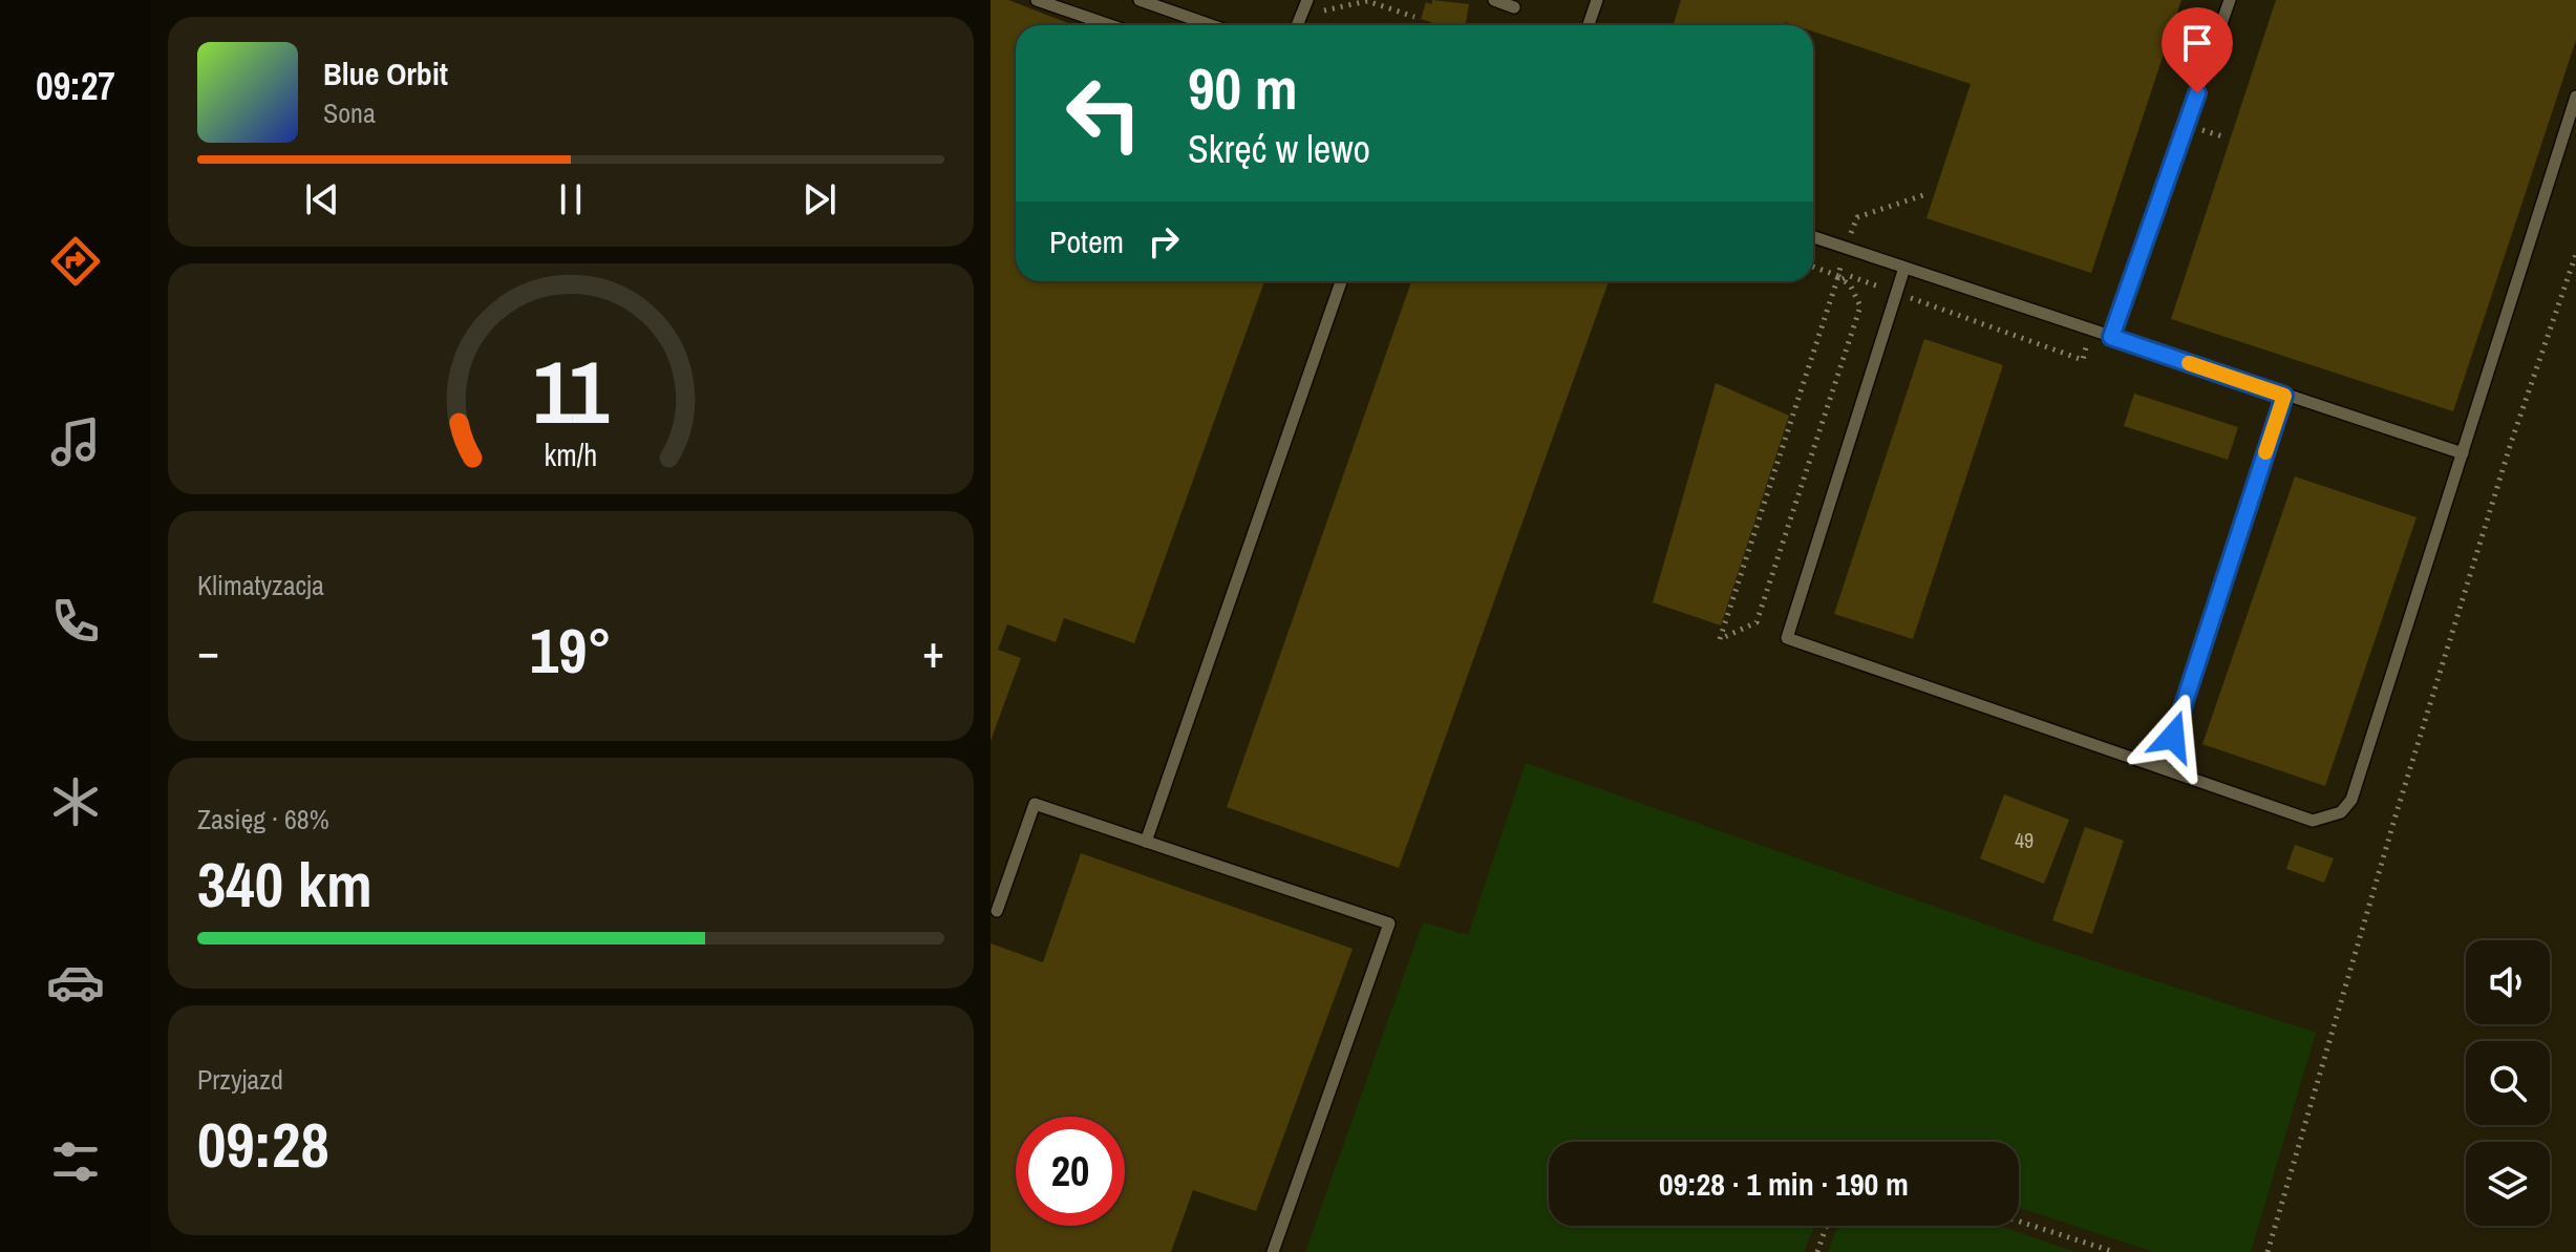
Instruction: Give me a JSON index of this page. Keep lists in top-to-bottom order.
{
  "house_numbers": ["49"],
  "page": {
    "tabs": "09:27",
    "turn": ["90 m", "Skręć w lewo"],
    "song": ["Blue Orbit", "Sona"],
    "then": "Potem",
    "tile": [
      "Klimatyzacja",
      ["Zasięg · 68%", "340 km"],
      ["Przyjazd", "09:28"]
    ],
    "heat": ["−", "19°", "+"],
    "limit": "20",
    "trip": "09:28 · 1 min · 190 m",
    "gauge": ["11", "km/h"]
  }
}
